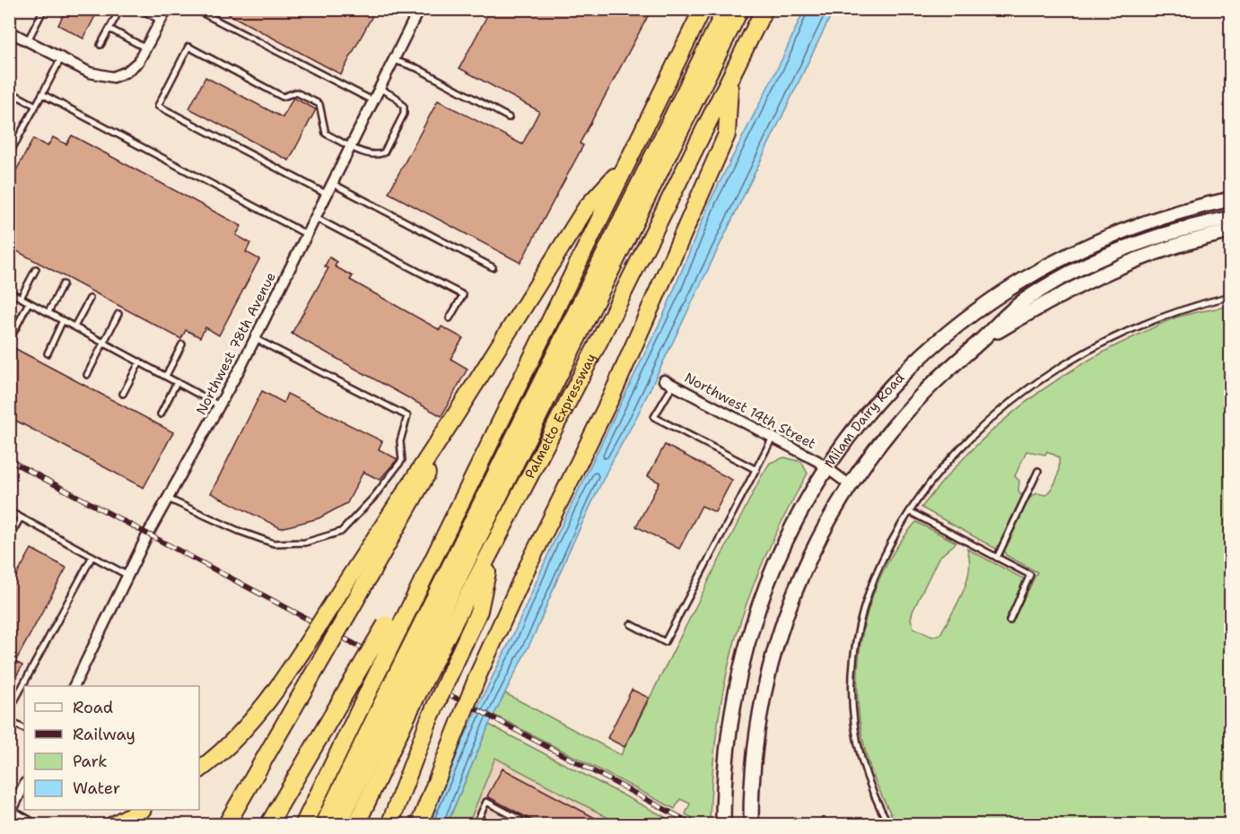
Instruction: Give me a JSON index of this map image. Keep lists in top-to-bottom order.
{
  "streets": {
    "highway": ["Palmetto Expressway"],
    "main road": ["Milam Dairy Road"],
    "street": ["Northwest 78th Avenue", "Northwest 14th Street"]
  },
  "crossings": [
    ["Northwest 14th Street", "Milam Dairy Road"]
  ],
  "legend": [
    "Road",
    "Railway",
    "Park",
    "Water"
  ]
}
